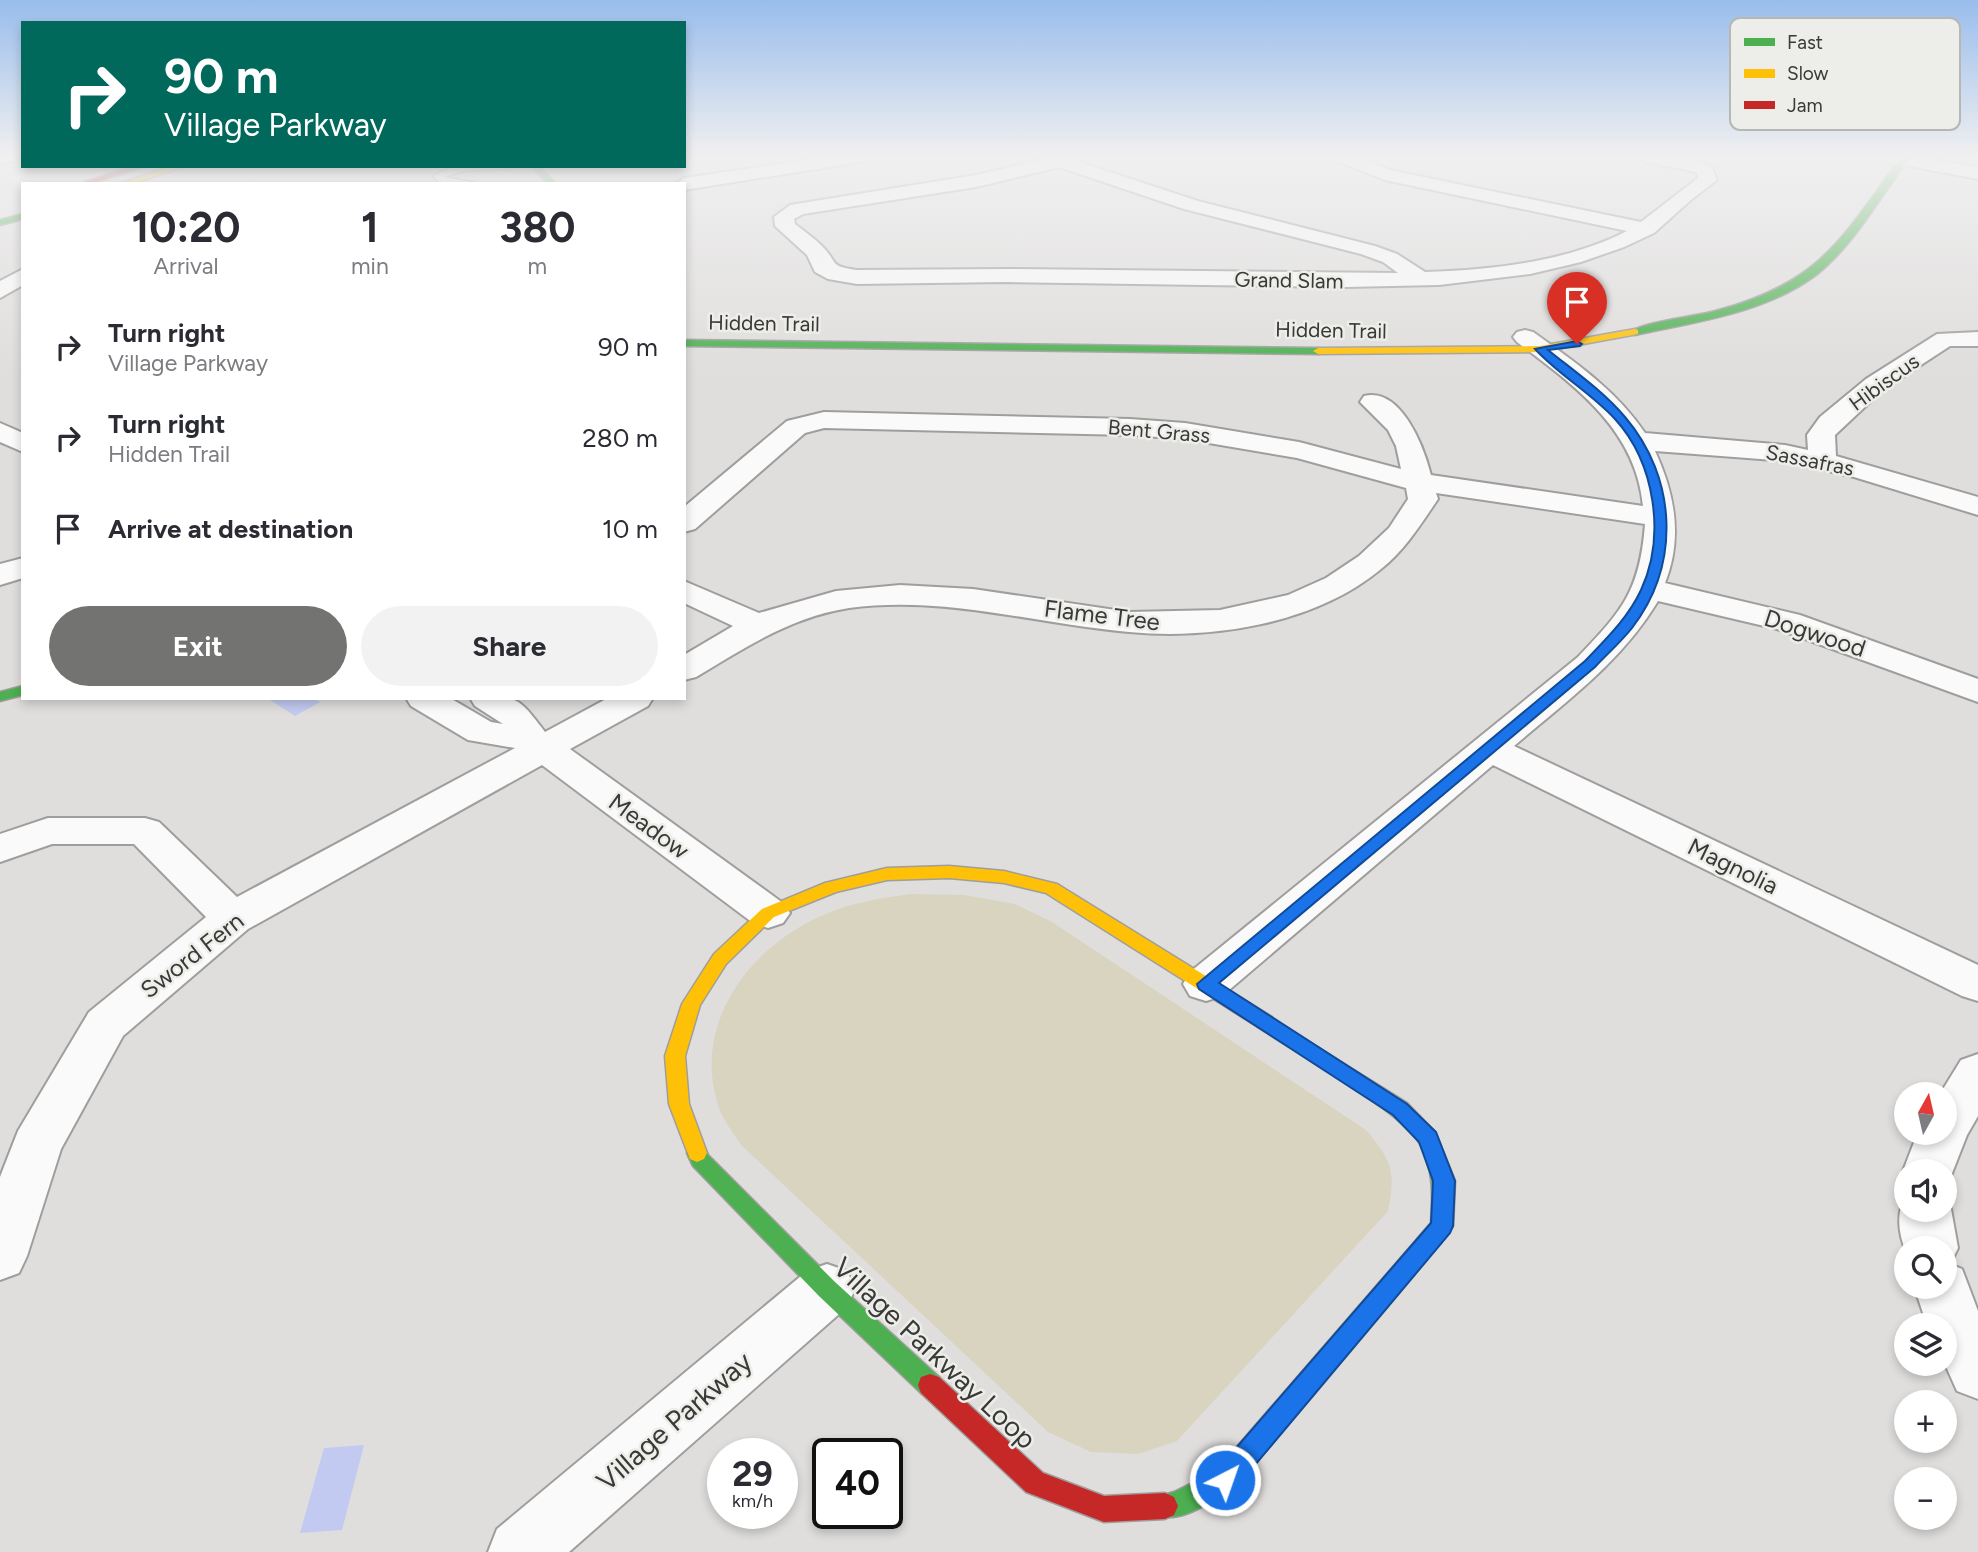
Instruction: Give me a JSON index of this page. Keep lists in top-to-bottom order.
{
  "streets": {
    "street": [
      "Grand Slam",
      "Hidden Trail",
      "Hibiscus",
      "Bent Grass",
      "Sassafras",
      "Flame Tree",
      "Dogwood",
      "Meadow",
      "Magnolia",
      "Sword Fern",
      "Village Parkway Loop",
      "Village Parkway"
    ]
  },
  "crossings": [
    ["Hibiscus", "Sassafras"],
    ["Bent Grass", "Flame Tree"],
    ["Meadow", "Sword Fern"],
    ["Meadow", "Village Parkway Loop"],
    ["Village Parkway Loop", "Village Parkway"]
  ],
  "legend": ["Fast", "Slow", "Jam"],
  "north": "top",
  "page": {
    "turn": ["90 m", "Village Parkway"],
    "eta": [
      "10:20",
      "Arrival",
      "1",
      "min",
      "380",
      "m"
    ],
    "list": [
      {
        "name": "Turn right",
        "note": "Village Parkway",
        "value": "90 m"
      },
      {
        "name": "Turn right",
        "note": "Hidden Trail",
        "value": "280 m"
      },
      {
        "name": "Arrive at destination",
        "value": "10 m"
      }
    ],
    "buttons": ["Exit", "Share"],
    "map_buttons": ["+", "−"],
    "speed": "29 km/h",
    "limit": "40"
  }
}
